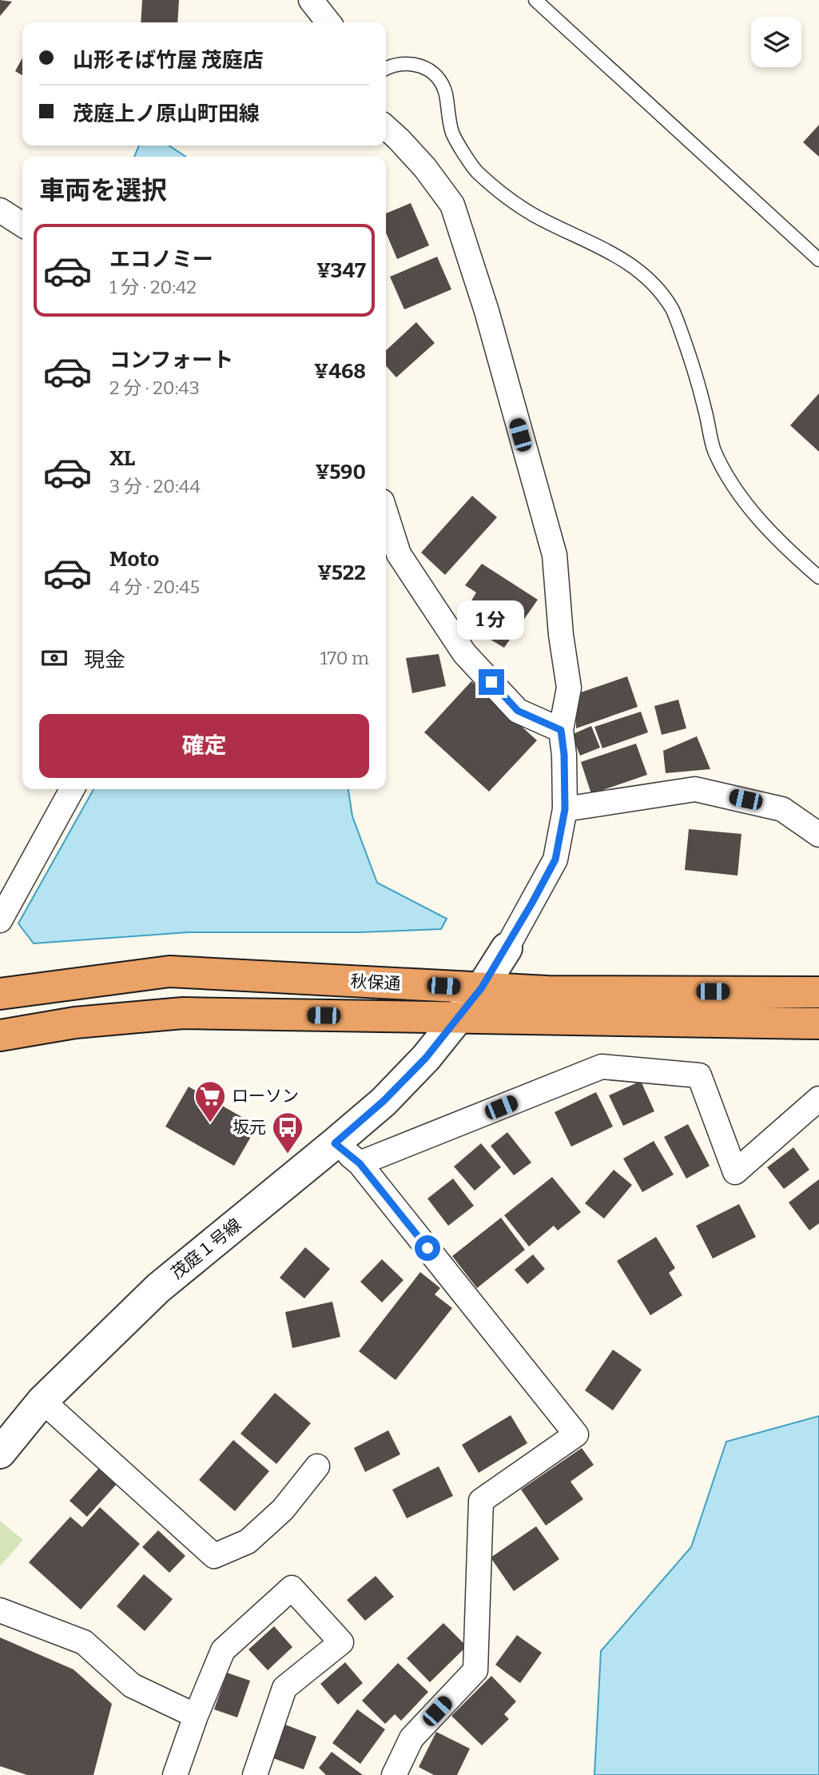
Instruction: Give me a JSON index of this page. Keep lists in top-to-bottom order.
{
  "streets": {
    "highway": ["秋保通"],
    "street": ["茂庭１号線"]
  },
  "crossings": [
    ["秋保通", "茂庭１号線"]
  ],
  "places": {
    "supermarket": ["ローソン"],
    "bus stop": ["坂元"]
  },
  "page": {
    "banner": ["山形そば竹屋 茂庭店", "茂庭上ノ原山町田線"],
    "heading": "車両を選択",
    "list": [
      {
        "name": "エコノミー",
        "note": "1 分 · 20:42",
        "value": "¥347"
      },
      {
        "name": "コンフォート",
        "note": "2 分 · 20:43",
        "value": "¥468"
      },
      {
        "name": "XL",
        "note": "3 分 · 20:44",
        "value": "¥590"
      },
      {
        "name": "Moto",
        "note": "4 分 · 20:45",
        "value": "¥522"
      }
    ],
    "bubble": "1 分",
    "pay": ["現金", "170 m"],
    "buttons": "確定"
  }
}
